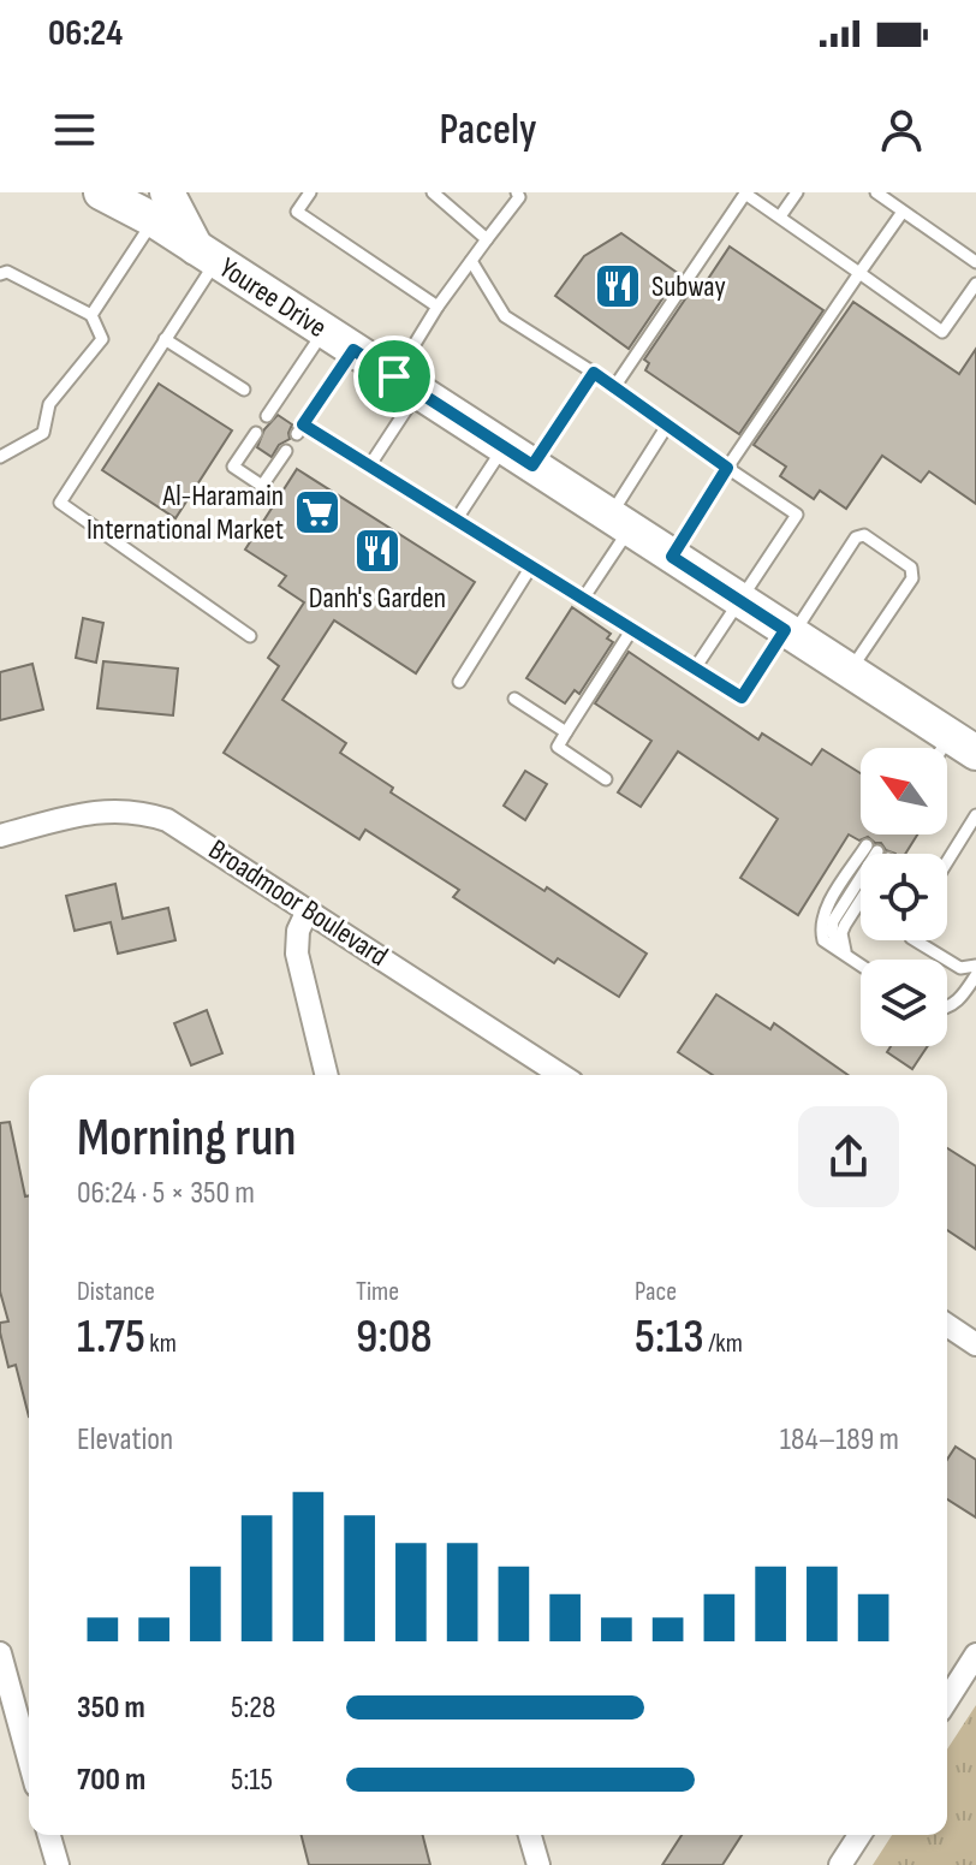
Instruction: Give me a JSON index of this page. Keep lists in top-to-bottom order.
{
  "streets": {
    "main road": ["Youree Drive"],
    "street": ["Broadmoor Boulevard"]
  },
  "places": {
    "restaurant": ["Subway", "Danh's Garden"],
    "supermarket": ["Al-Haramain International Market"]
  },
  "north": "top left",
  "page": {
    "status": "06:24",
    "header": "Pacely",
    "heading": ["Morning run", "06:24 · 5 × 350 m"],
    "stats": [
      ["Distance", "1.75 km"],
      ["Time", "9:08"],
      ["Pace", "5:13 /km"]
    ],
    "chart": ["Elevation", "184–189 m"],
    "list": [
      {
        "name": "350 m",
        "note": "5:28"
      },
      {
        "name": "700 m",
        "note": "5:15"
      }
    ]
  }
}
